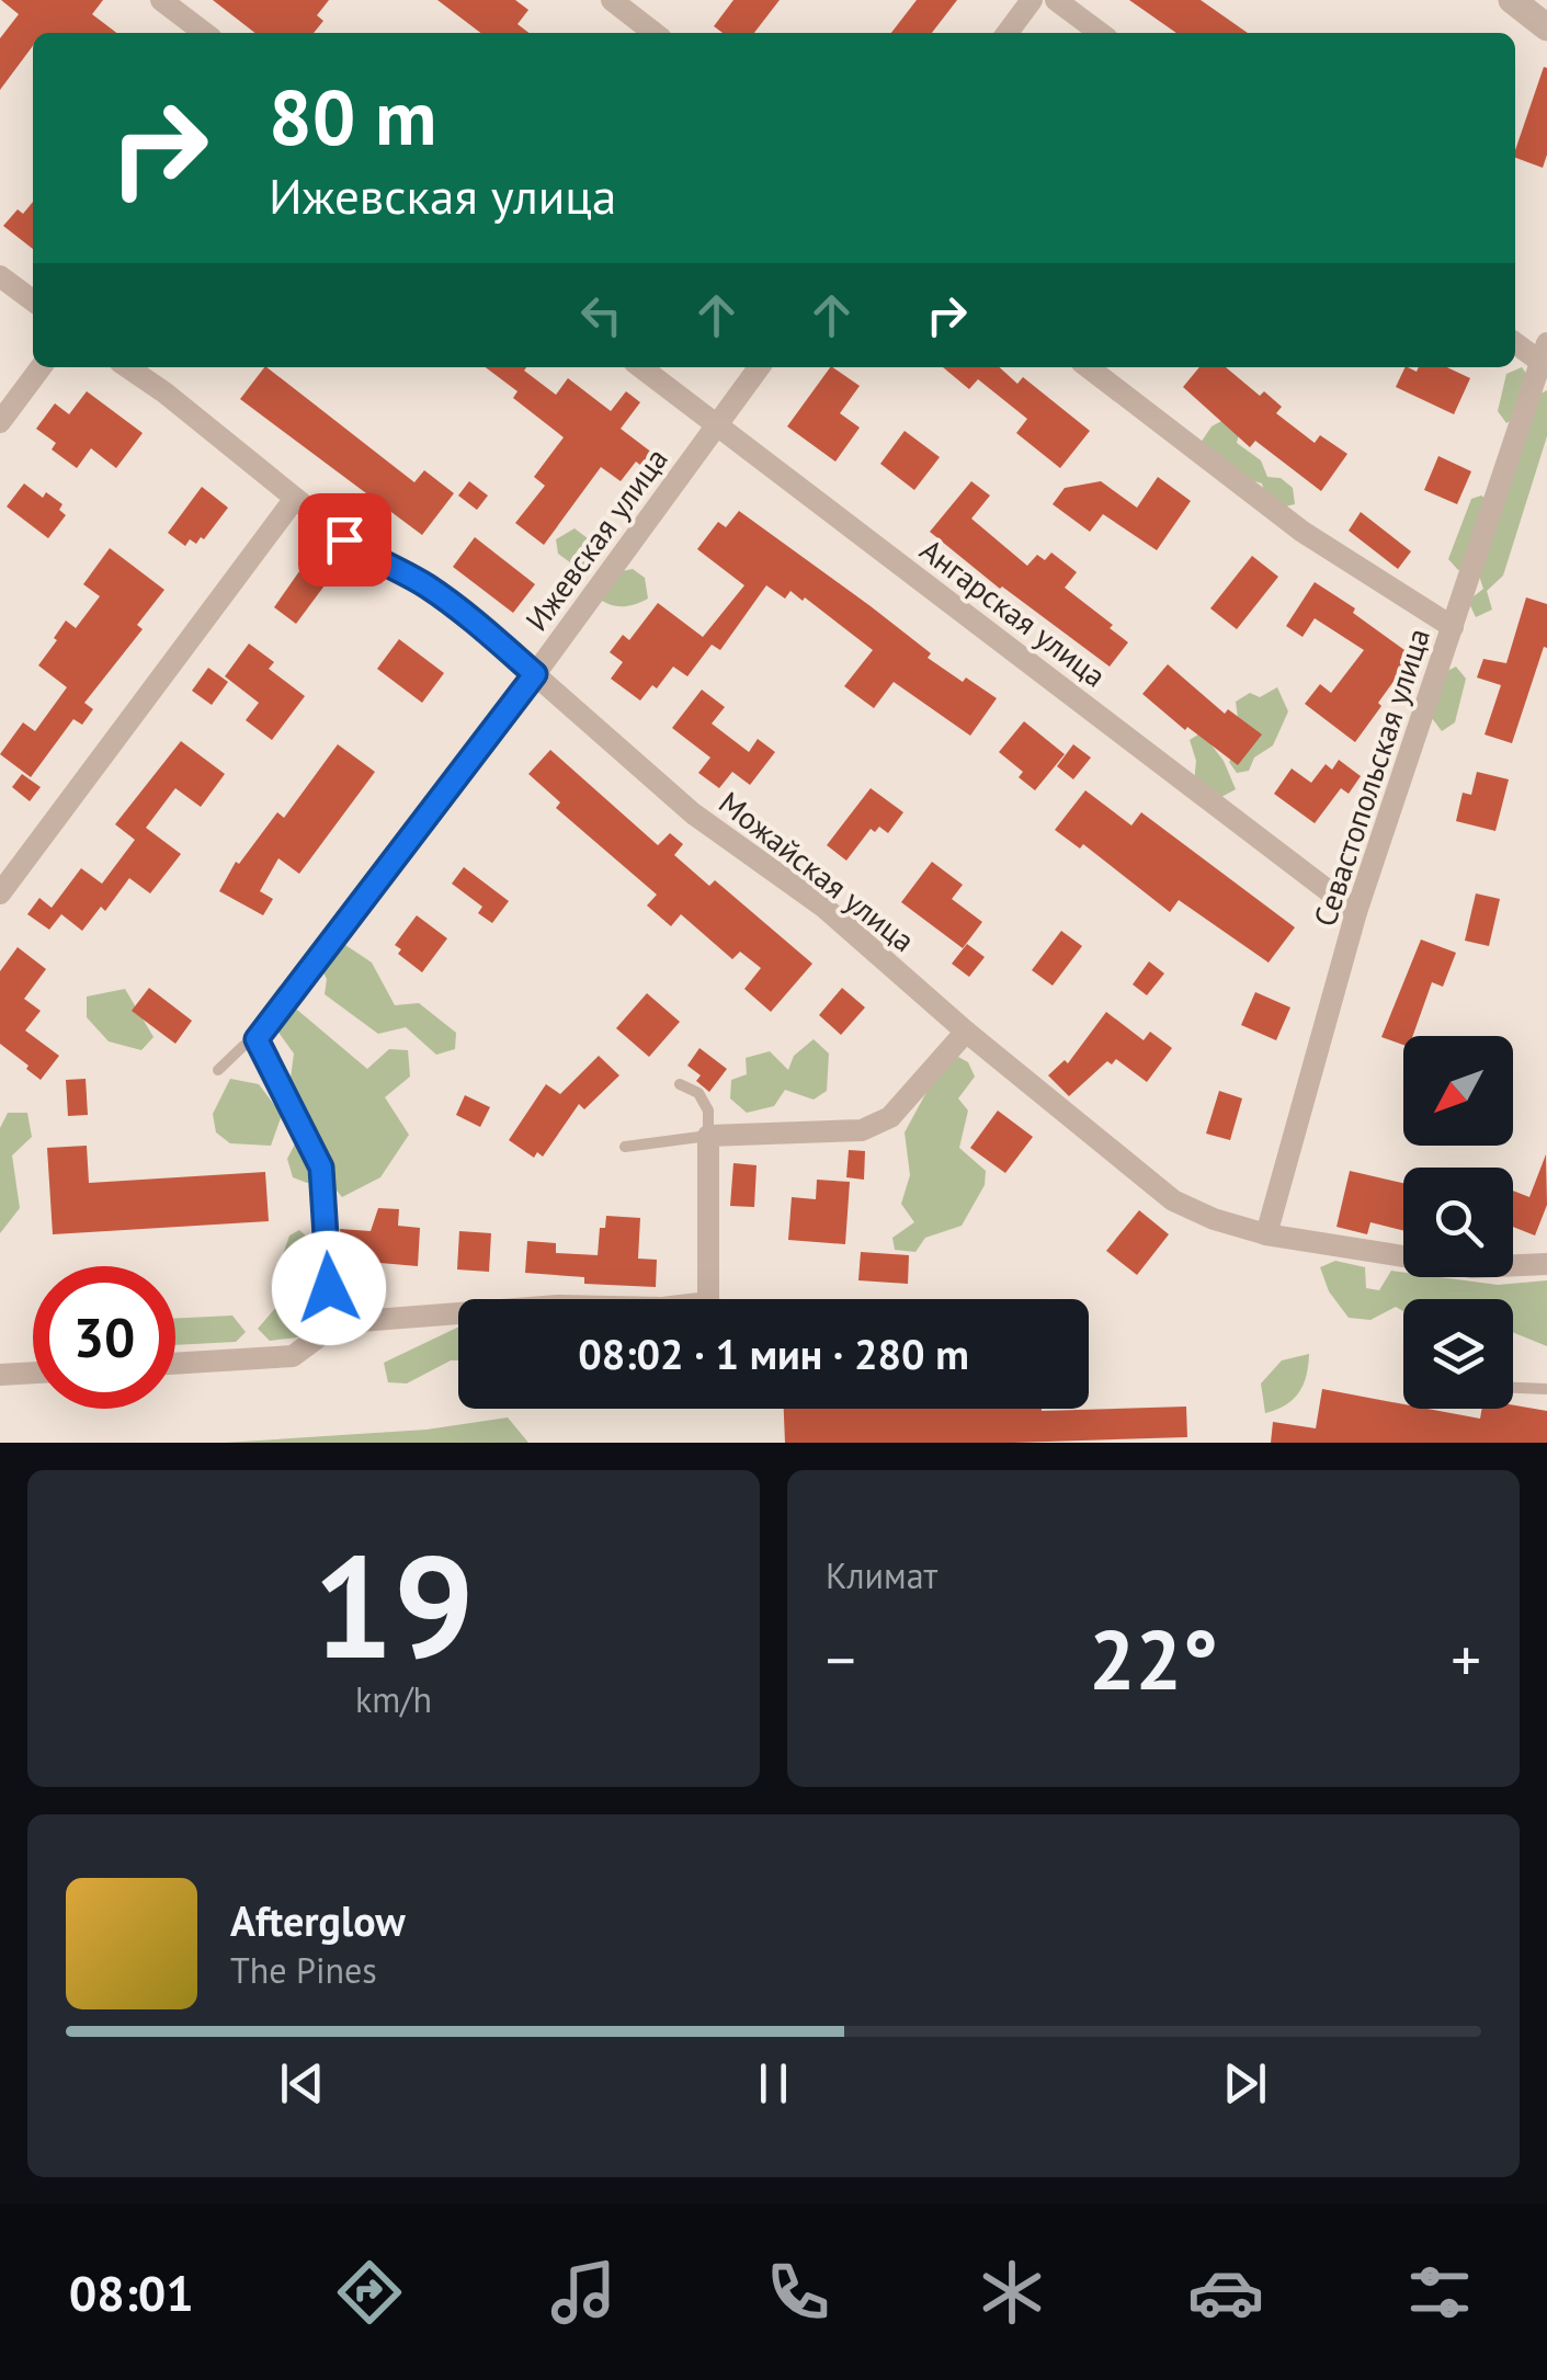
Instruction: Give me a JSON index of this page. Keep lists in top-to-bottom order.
{
  "streets": {
    "street": [
      "Ижевская улица",
      "Ангарская улица",
      "Севастопольская улица",
      "Можайская улица"
    ]
  },
  "crossings": [
    ["Ижевская улица", "Ангарская улица"],
    ["Ижевская улица", "Можайская улица"],
    ["Ангарская улица", "Севастопольская улица"],
    ["Севастопольская улица", "Можайская улица"]
  ],
  "north": "bottom left",
  "page": {
    "turn": ["80 m", "Ижевская улица"],
    "limit": "30",
    "trip": "08:02 · 1 мин · 280 m",
    "tile": [
      ["19", "km/h"],
      "Климат"
    ],
    "heat": ["−", "22°", "+"],
    "song": ["Afterglow", "The Pines"],
    "tabs": "08:01"
  }
}
